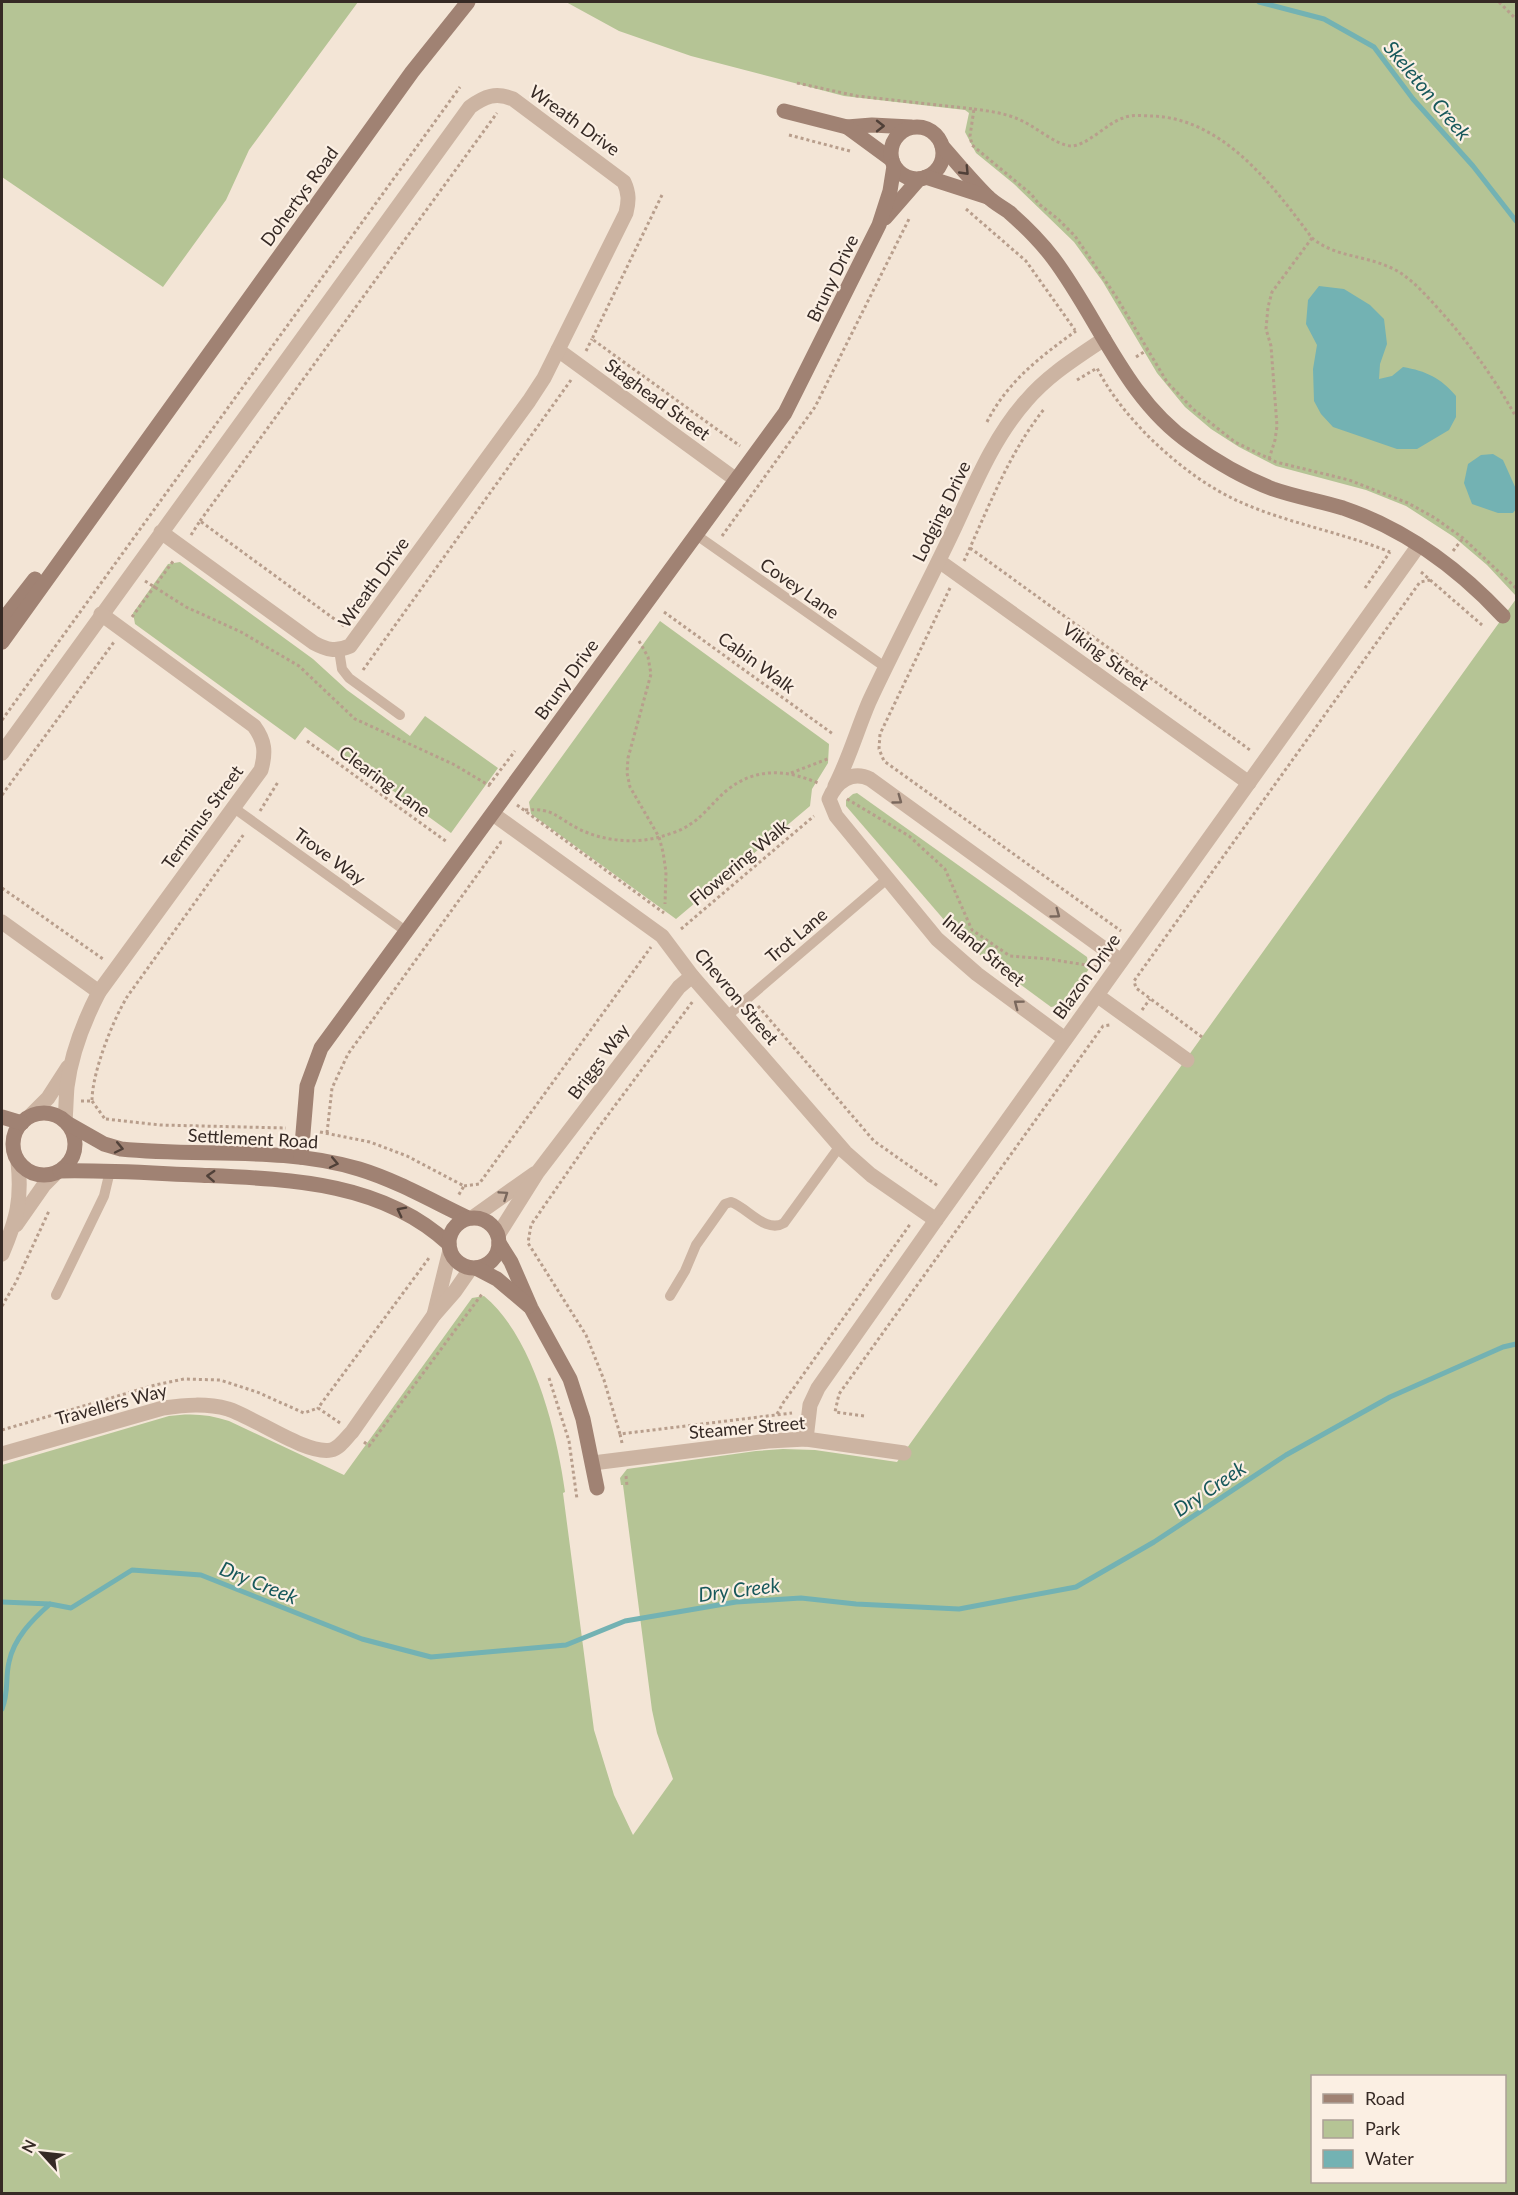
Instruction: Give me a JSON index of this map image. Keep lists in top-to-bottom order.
{
  "streets": {
    "street": [
      "Wreath Drive",
      "Dohertys Road",
      "Bruny Drive",
      "Staghead Street",
      "Lodging Drive",
      "Viking Street",
      "Terminus Street",
      "Inland Street",
      "Blazon Drive",
      "Chevron Street",
      "Briggs Way",
      "Settlement Road",
      "Travellers Way",
      "Steamer Street"
    ],
    "lane": ["Covey Lane", "Trove Way", "Trot Lane"],
    "path": ["Cabin Walk", "Clearing Lane", "Flowering Walk"]
  },
  "crossings": [
    ["Wreath Drive", "Staghead Street"],
    ["Wreath Drive", "Terminus Street"],
    ["Bruny Drive", "Staghead Street"],
    ["Bruny Drive", "Covey Lane"],
    ["Bruny Drive", "Trove Way"],
    ["Bruny Drive", "Chevron Street"],
    ["Bruny Drive", "Settlement Road"],
    ["Lodging Drive", "Covey Lane"],
    ["Lodging Drive", "Viking Street"],
    ["Lodging Drive", "Inland Street"],
    ["Viking Street", "Blazon Drive"],
    ["Terminus Street", "Trove Way"],
    ["Terminus Street", "Settlement Road"],
    ["Trot Lane", "Inland Street"],
    ["Trot Lane", "Chevron Street"],
    ["Inland Street", "Blazon Drive"],
    ["Blazon Drive", "Chevron Street"],
    ["Blazon Drive", "Steamer Street"],
    ["Chevron Street", "Briggs Way"],
    ["Briggs Way", "Settlement Road"]
  ],
  "water": ["Skeleton Creek", "Dry Creek"],
  "legend": ["Road", "Park", "Water"],
  "north": "top left"
}
